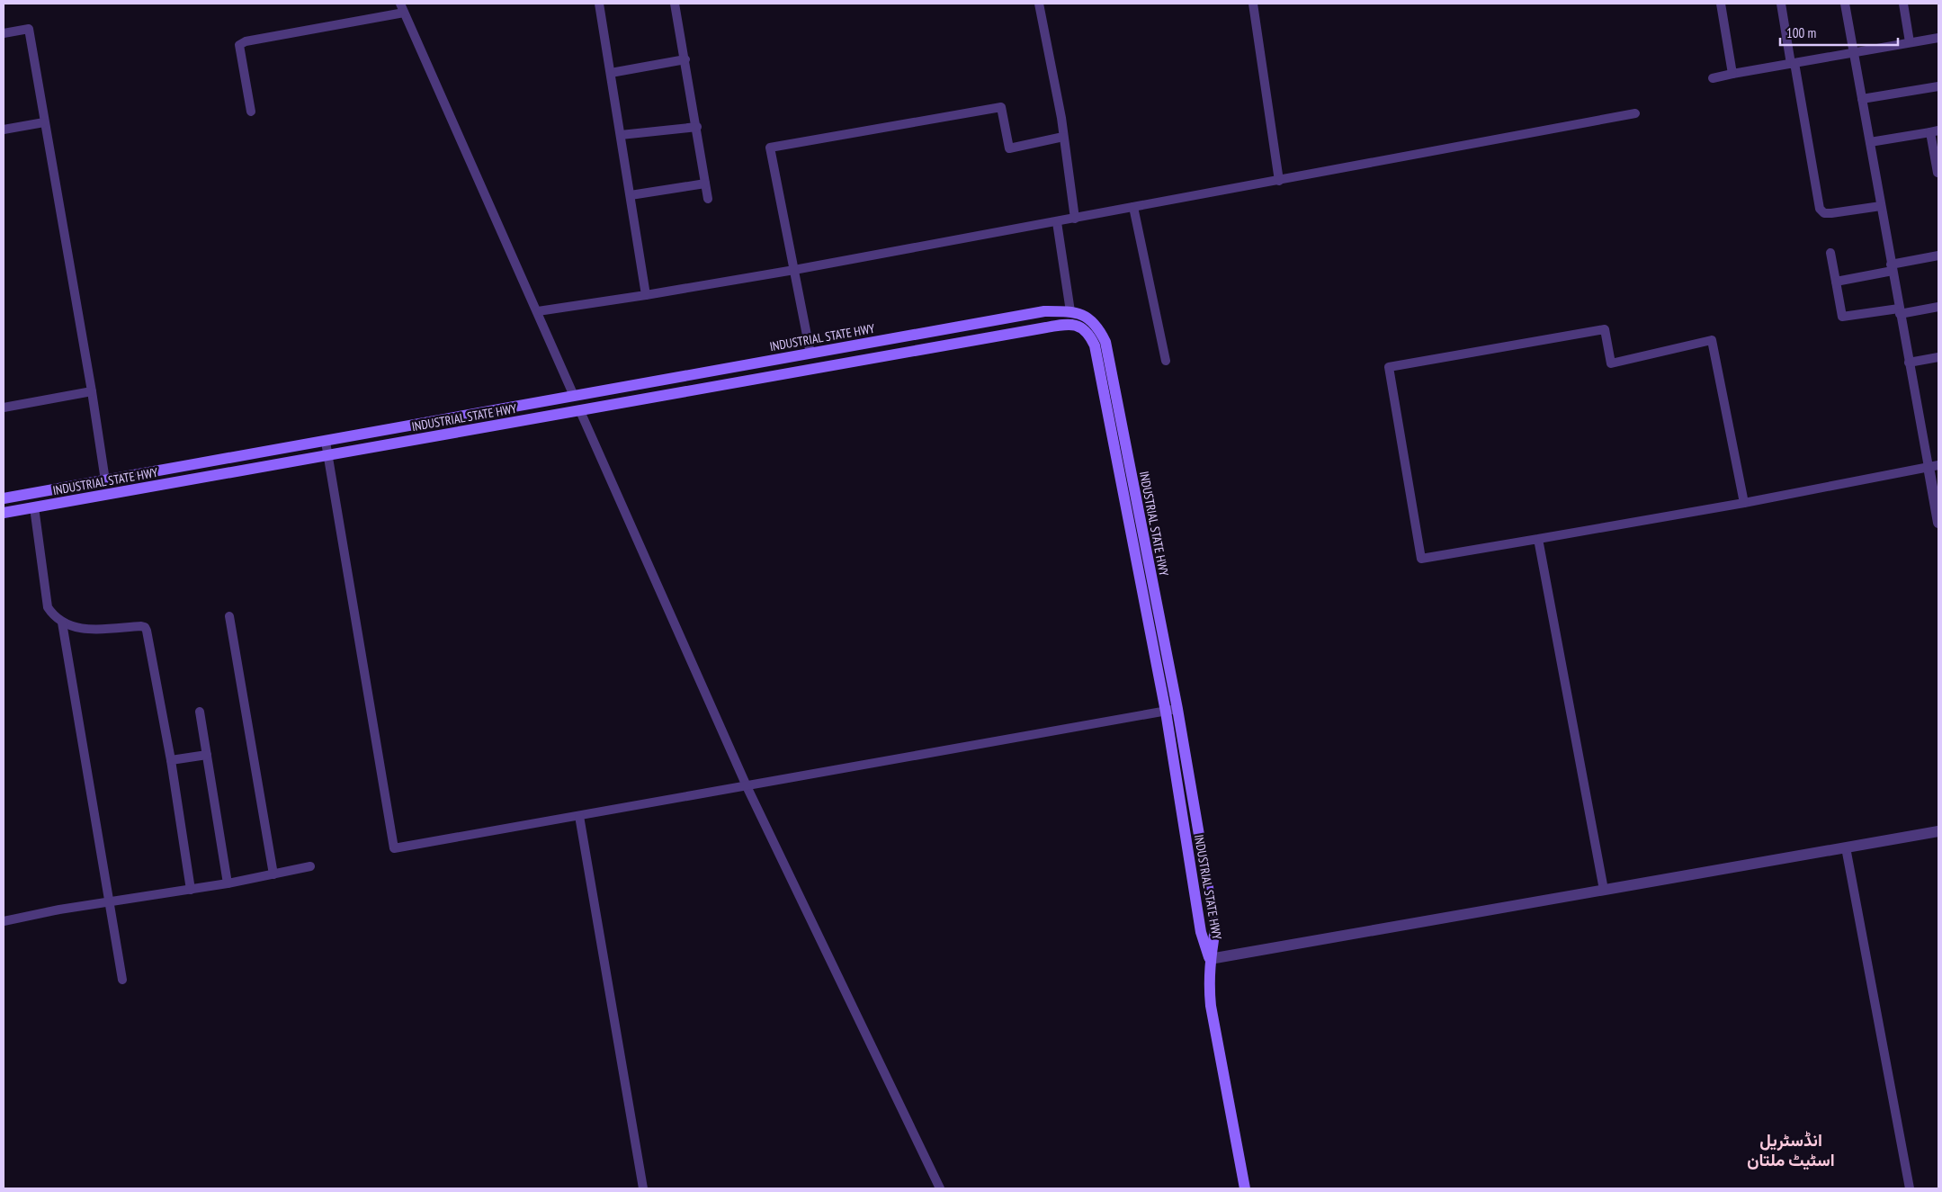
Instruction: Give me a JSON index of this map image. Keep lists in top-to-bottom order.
{
  "streets": {
    "main road": ["INDUSTRIAL STATE HWY"]
  },
  "districts": ["انڈسٹریل اسٹیٹ ملتان"],
  "scale_bar": "100 m"
}
